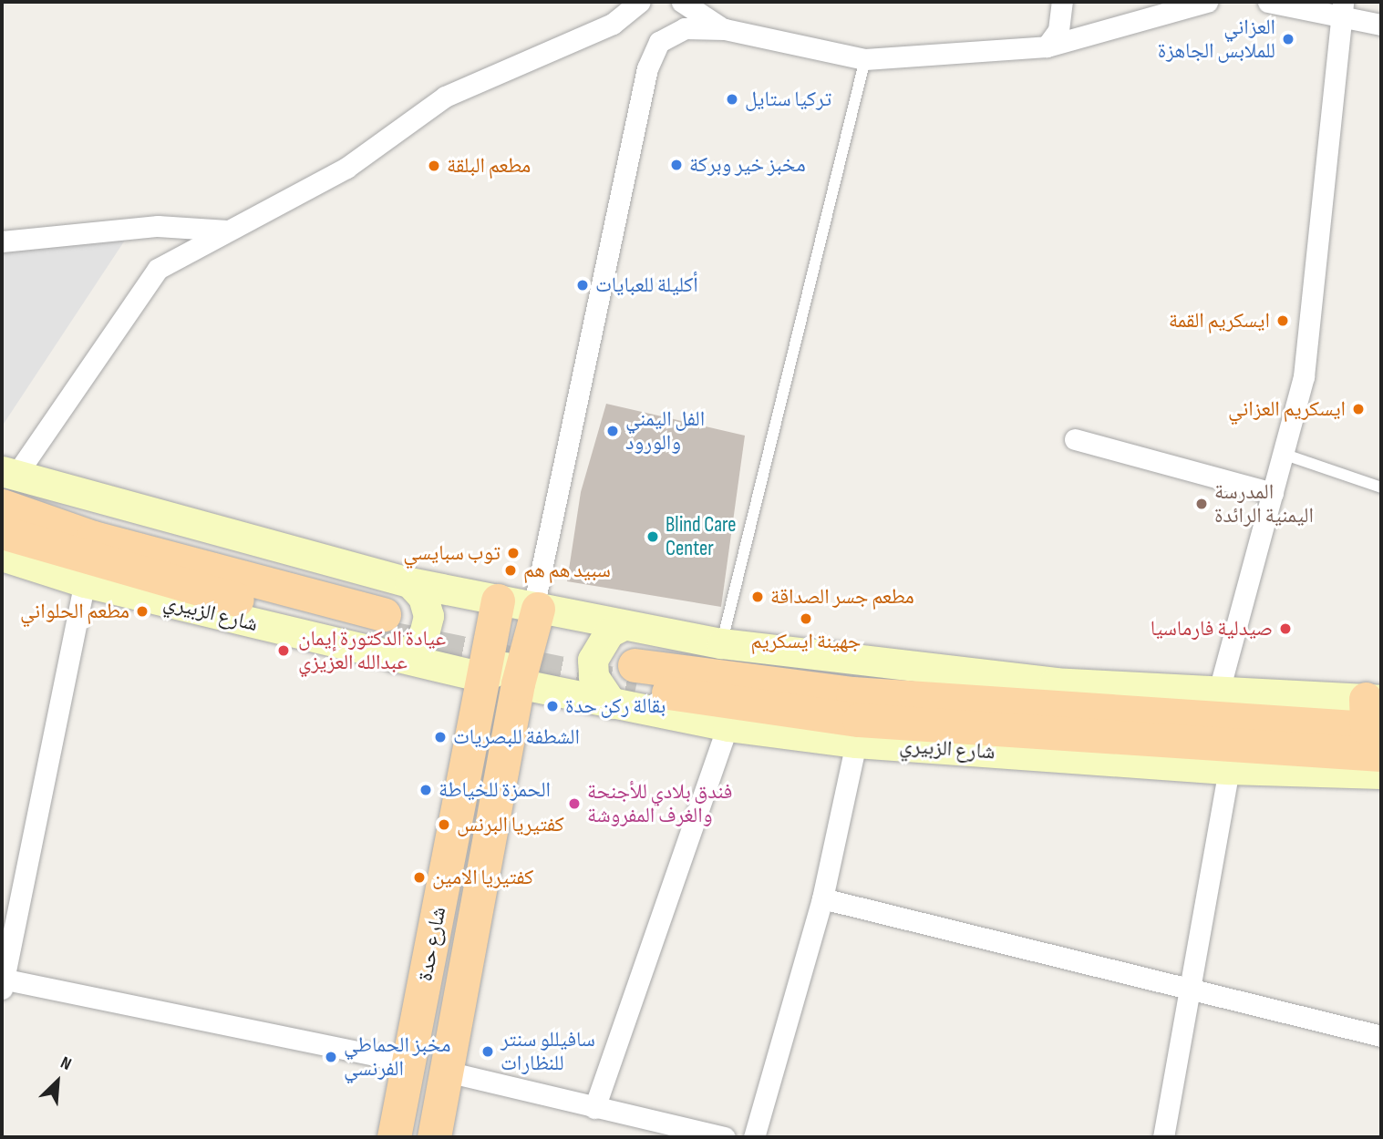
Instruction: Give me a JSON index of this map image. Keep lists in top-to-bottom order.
{
  "streets": {
    "main road": ["شارع الزبيري", "شارع حدة"]
  },
  "crossings": [
    ["شارع الزبيري", "شارع حدة"]
  ],
  "places": [
    "العزاني للملابس الجاهزة",
    "تركيا ستايل",
    "مخبز خير وبركة",
    "مطعم البلقة",
    "أكليلة للعبايات",
    "ايسكريم القمة",
    "ايسكريم العزاني",
    "الفل اليمني والورود",
    "المدرسة اليمنية الرائدة",
    "Blind Care Center",
    "توب سبايسي",
    "سبيد هم هم",
    "مطعم جسر الصداقة",
    "مطعم الحلواني",
    "جهينة ايسكريم",
    "صيدلية فارماسيا",
    "عيادة الدكتورة إيمان عبدالله العزيزي",
    "بقالة ركن حدة",
    "الشطفة للبصريات",
    "الحمزة للخياطة",
    "فندق بلادي للأجنحة والغرف المفروشة",
    "كفتيريا البرنس",
    "كفتيريا الامين",
    "سافيللو سنتر للنظارات",
    "مخبز الحماطي الفرنسي"
  ],
  "north": "top right"
}
